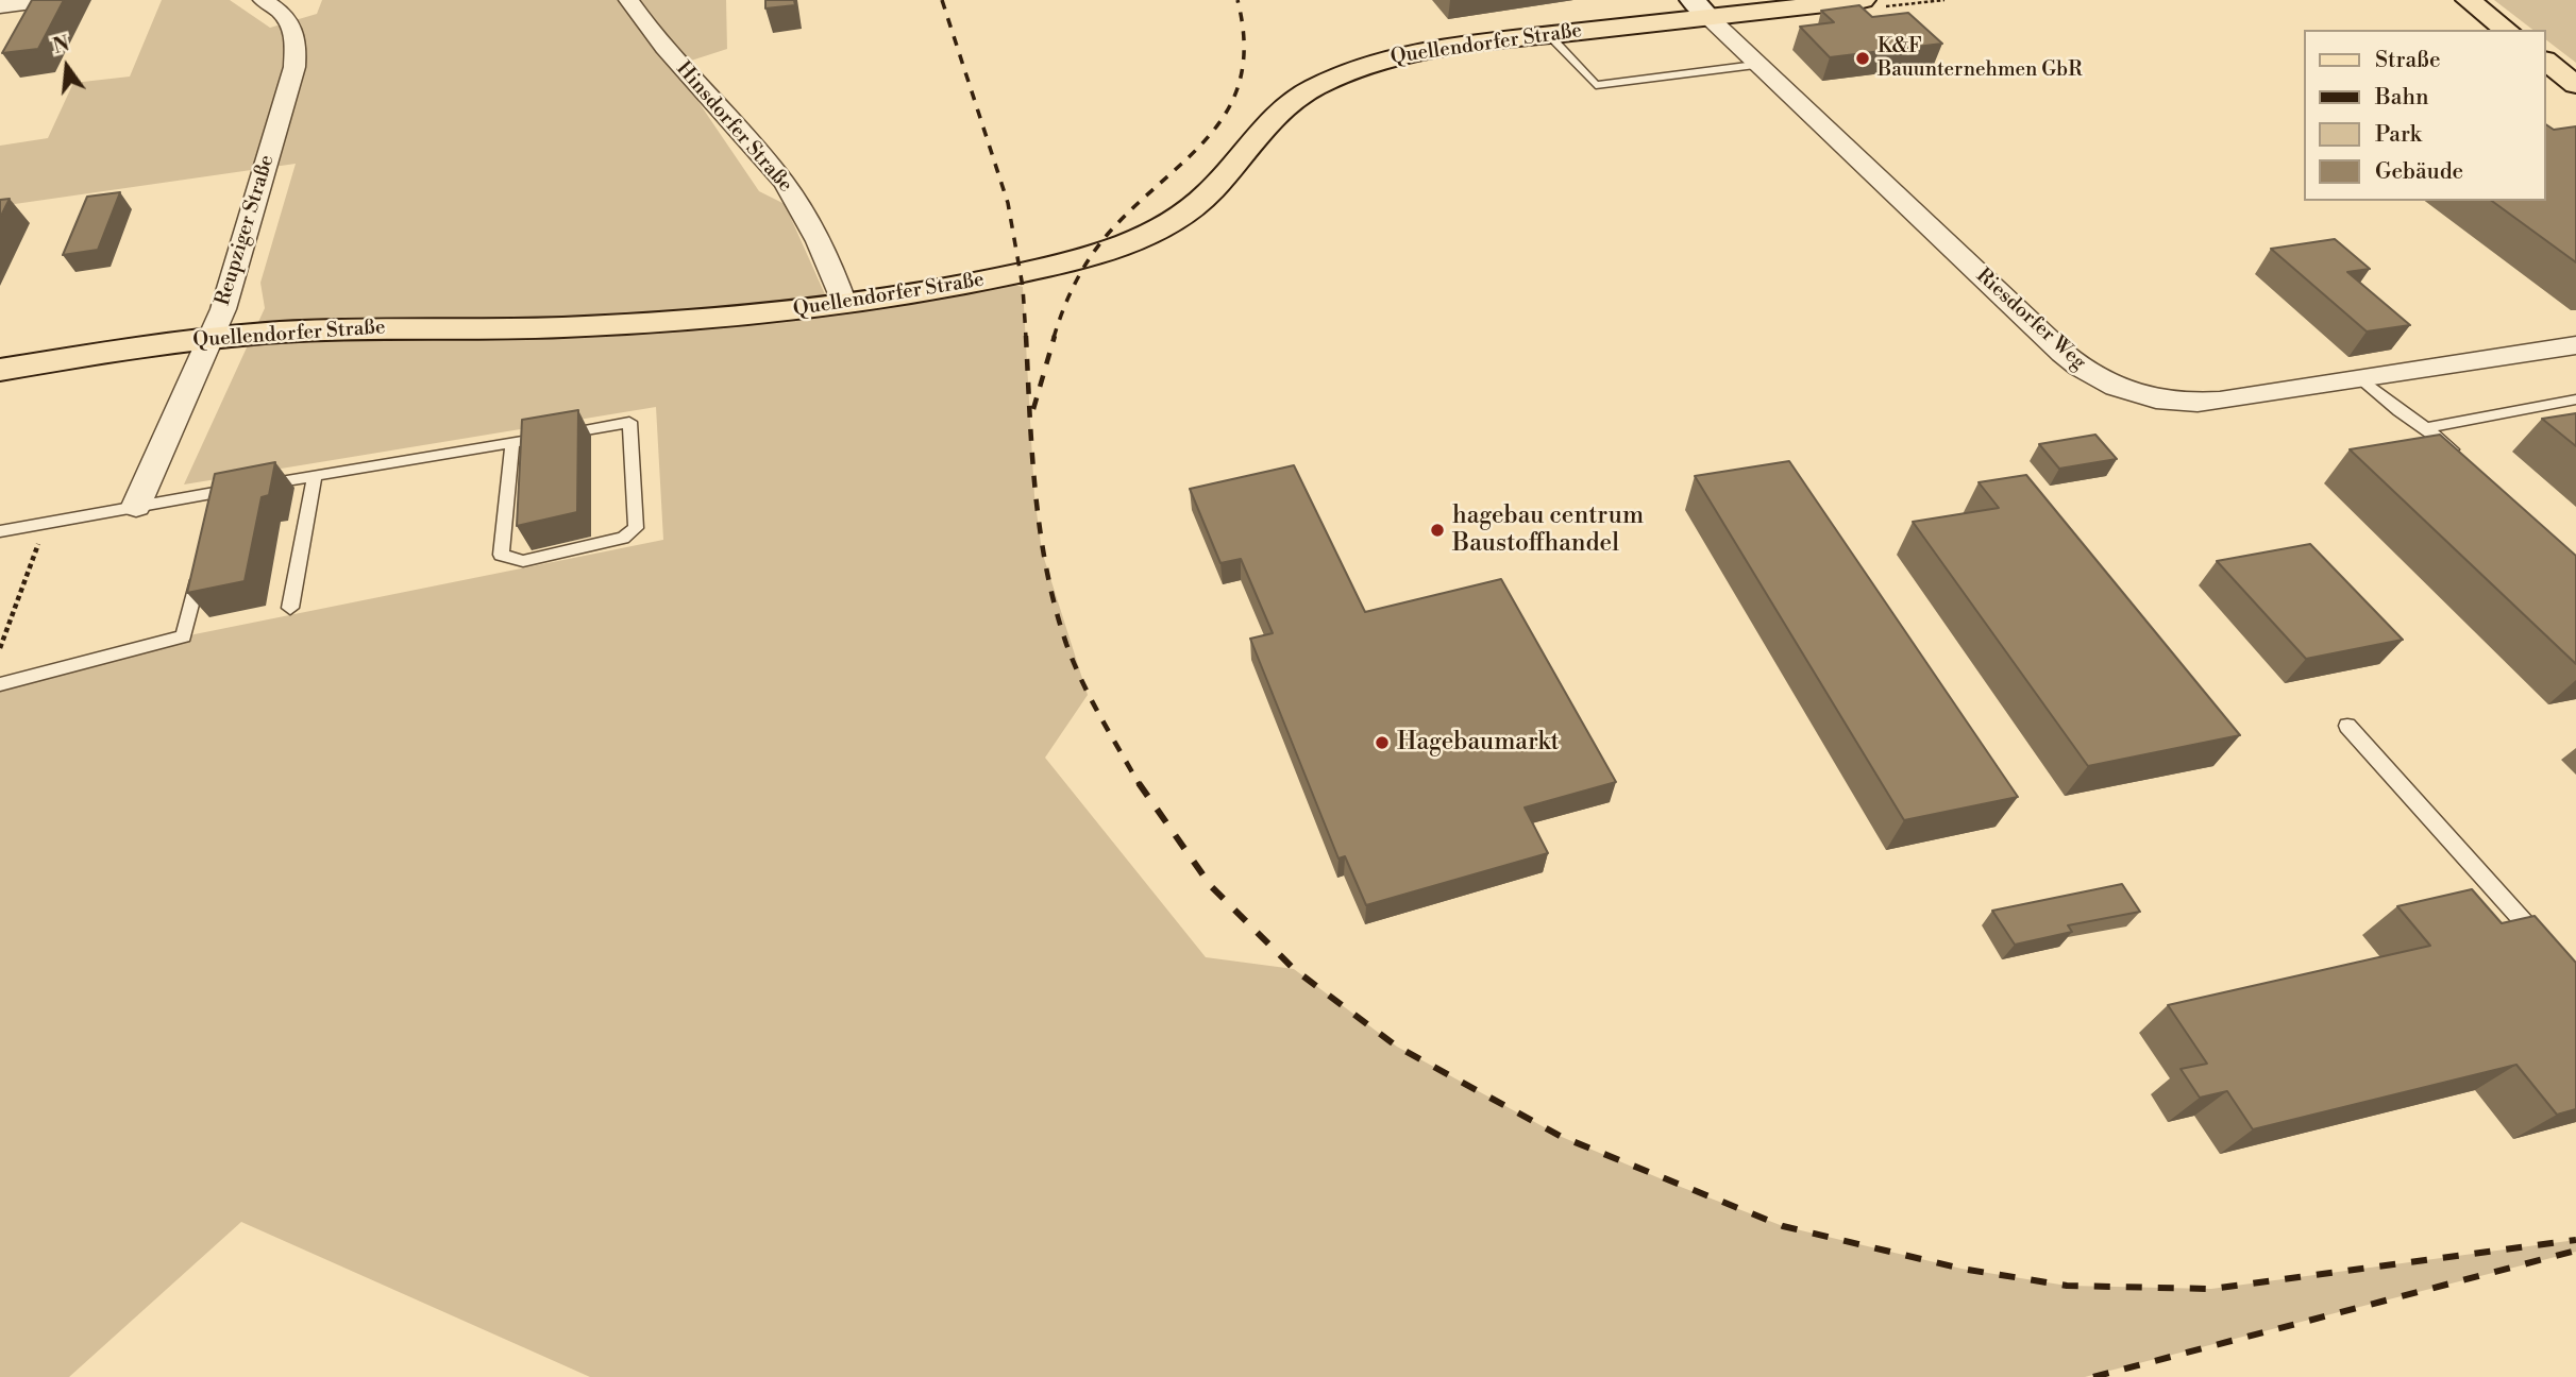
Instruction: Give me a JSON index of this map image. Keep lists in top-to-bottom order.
{
  "streets": {
    "main road": ["Quellendorfer Straße"],
    "street": ["Hinsdorfer Straße", "Reupziger Straße", "Riesdorfer Weg"]
  },
  "crossings": [
    ["Quellendorfer Straße", "Hinsdorfer Straße"],
    ["Quellendorfer Straße", "Reupziger Straße"],
    ["Quellendorfer Straße", "Riesdorfer Weg"]
  ],
  "places": ["K&F Bauunternehmen GbR", "hagebau centrum Baustoffhandel", "Hagebaumarkt"],
  "legend": [
    "Straße",
    "Bahn",
    "Park",
    "Gebäude"
  ],
  "north": "top"
}
